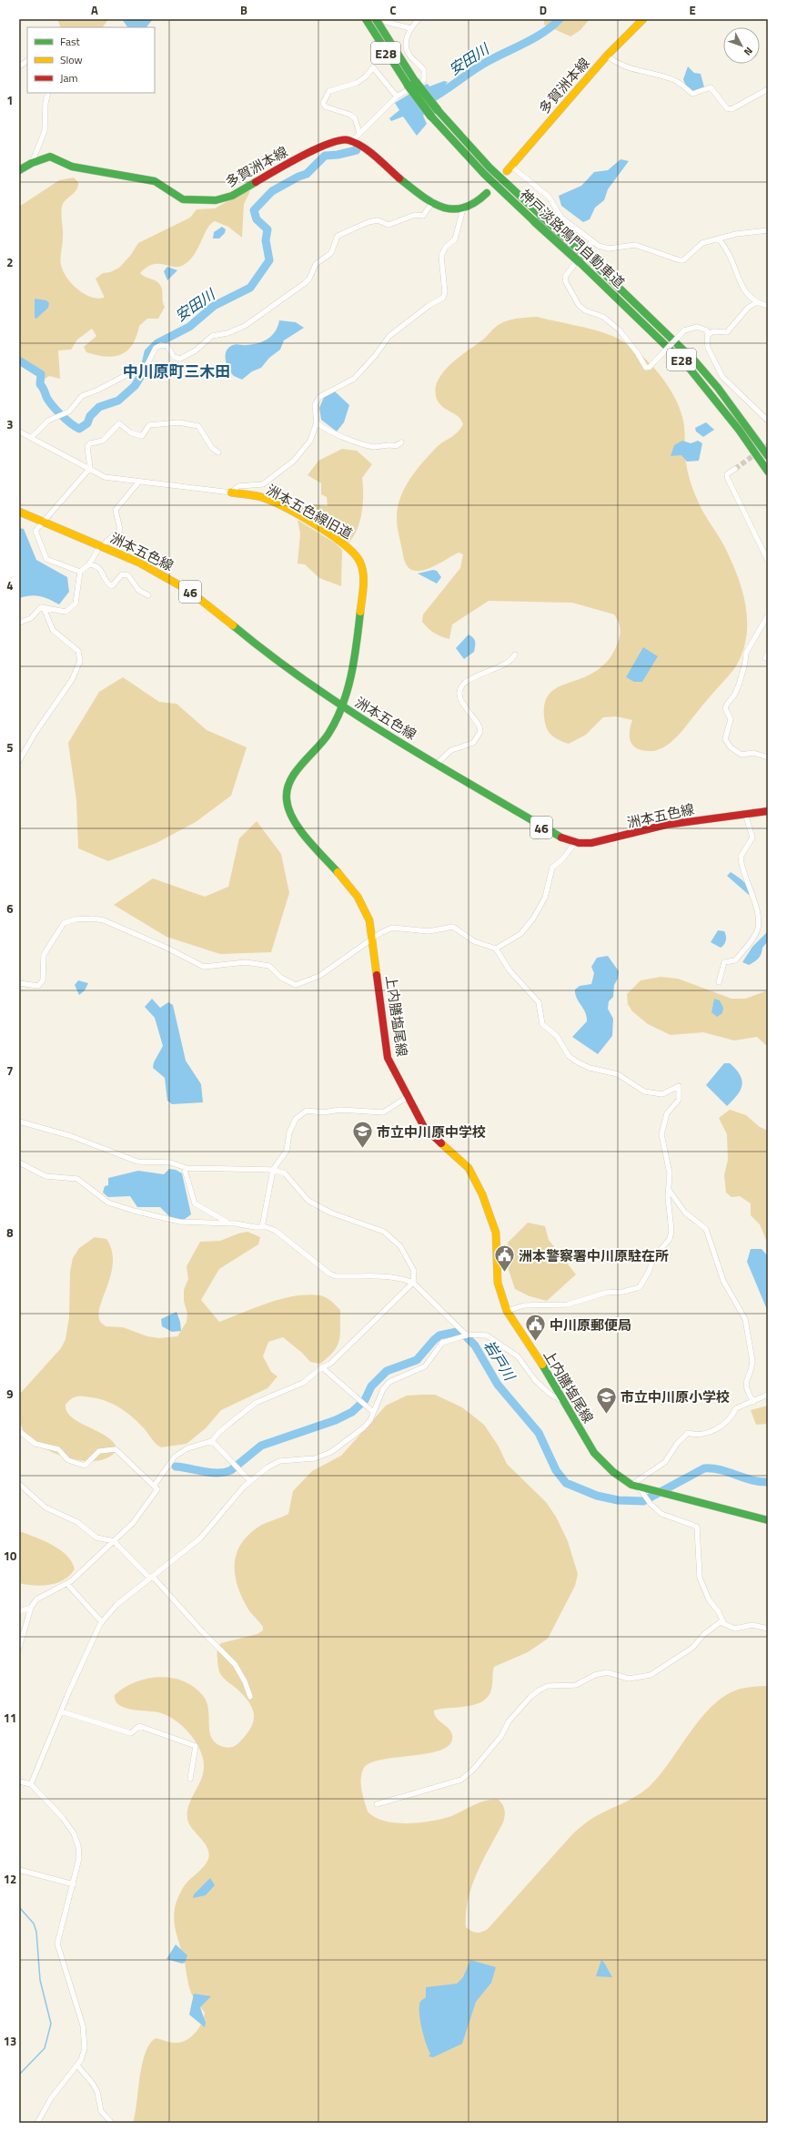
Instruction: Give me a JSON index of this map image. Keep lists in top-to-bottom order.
{
  "streets": {
    "main road": [
      "E28",
      "多賀洲本線",
      "神戸淡路鳴門自動車道",
      "洲本五色線旧道",
      "洲本五色線",
      "46",
      "上内膳塩尾線"
    ]
  },
  "crossings": [
    ["洲本五色線旧道", "洲本五色線"],
    ["洲本五色線旧道", "上内膳塩尾線"],
    ["洲本五色線", "上内膳塩尾線"]
  ],
  "districts": ["中川原町三木田"],
  "water": ["安田川", "岩戸川"],
  "places": {
    "school or university": ["市立中川原中学校", "市立中川原小学校"],
    "public building": ["洲本警察署中川原駐在所", "中川原郵便局"]
  },
  "legend": ["Fast", "Slow", "Jam"],
  "north": "bottom right",
  "grid": {
    "columns": [
      "A",
      "B",
      "C",
      "D",
      "E"
    ],
    "rows": [
      "1",
      "2",
      "3",
      "4",
      "5",
      "6",
      "7",
      "8",
      "9",
      "10",
      "11",
      "12",
      "13"
    ]
  }
}
